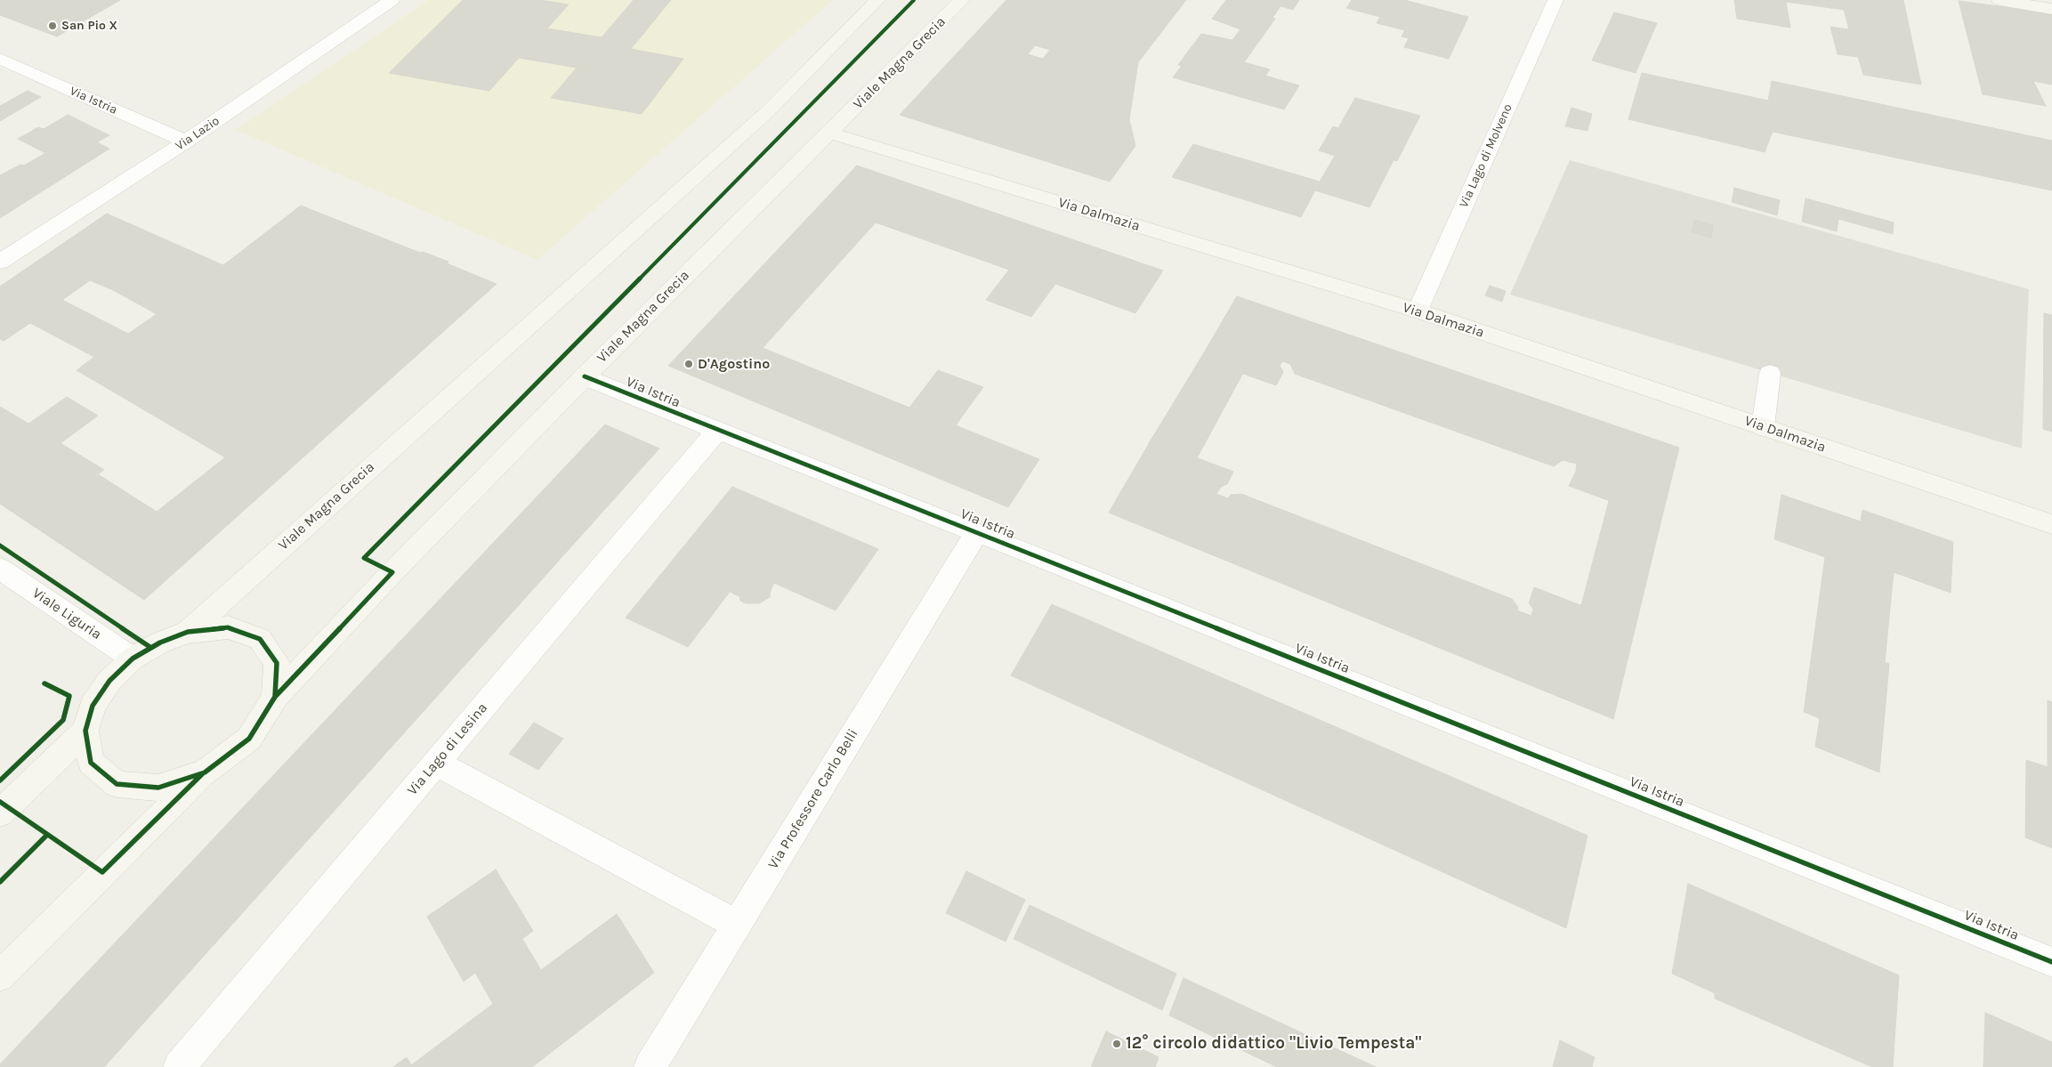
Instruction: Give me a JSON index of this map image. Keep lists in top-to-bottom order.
{
  "streets": {
    "main road": ["Viale Magna Grecia", "Via Dalmazia"],
    "street": [
      "Via Istria",
      "Via Lazio",
      "Via Lago di Molveno",
      "Viale Liguria",
      "Via Lago di Lesina",
      "Via Professore Carlo Belli"
    ]
  },
  "crossings": [
    ["Viale Magna Grecia", "Via Istria"],
    ["Viale Magna Grecia", "Via Dalmazia"],
    ["Viale Magna Grecia", "Viale Liguria"],
    ["Via Istria", "Via Lazio"],
    ["Via Istria", "Via Lago di Lesina"],
    ["Via Istria", "Via Professore Carlo Belli"],
    ["Via Lago di Molveno", "Via Dalmazia"]
  ],
  "places": ["San Pio X", "D'Agostino", "12° circolo didattico \"Livio Tempesta\""]
}
